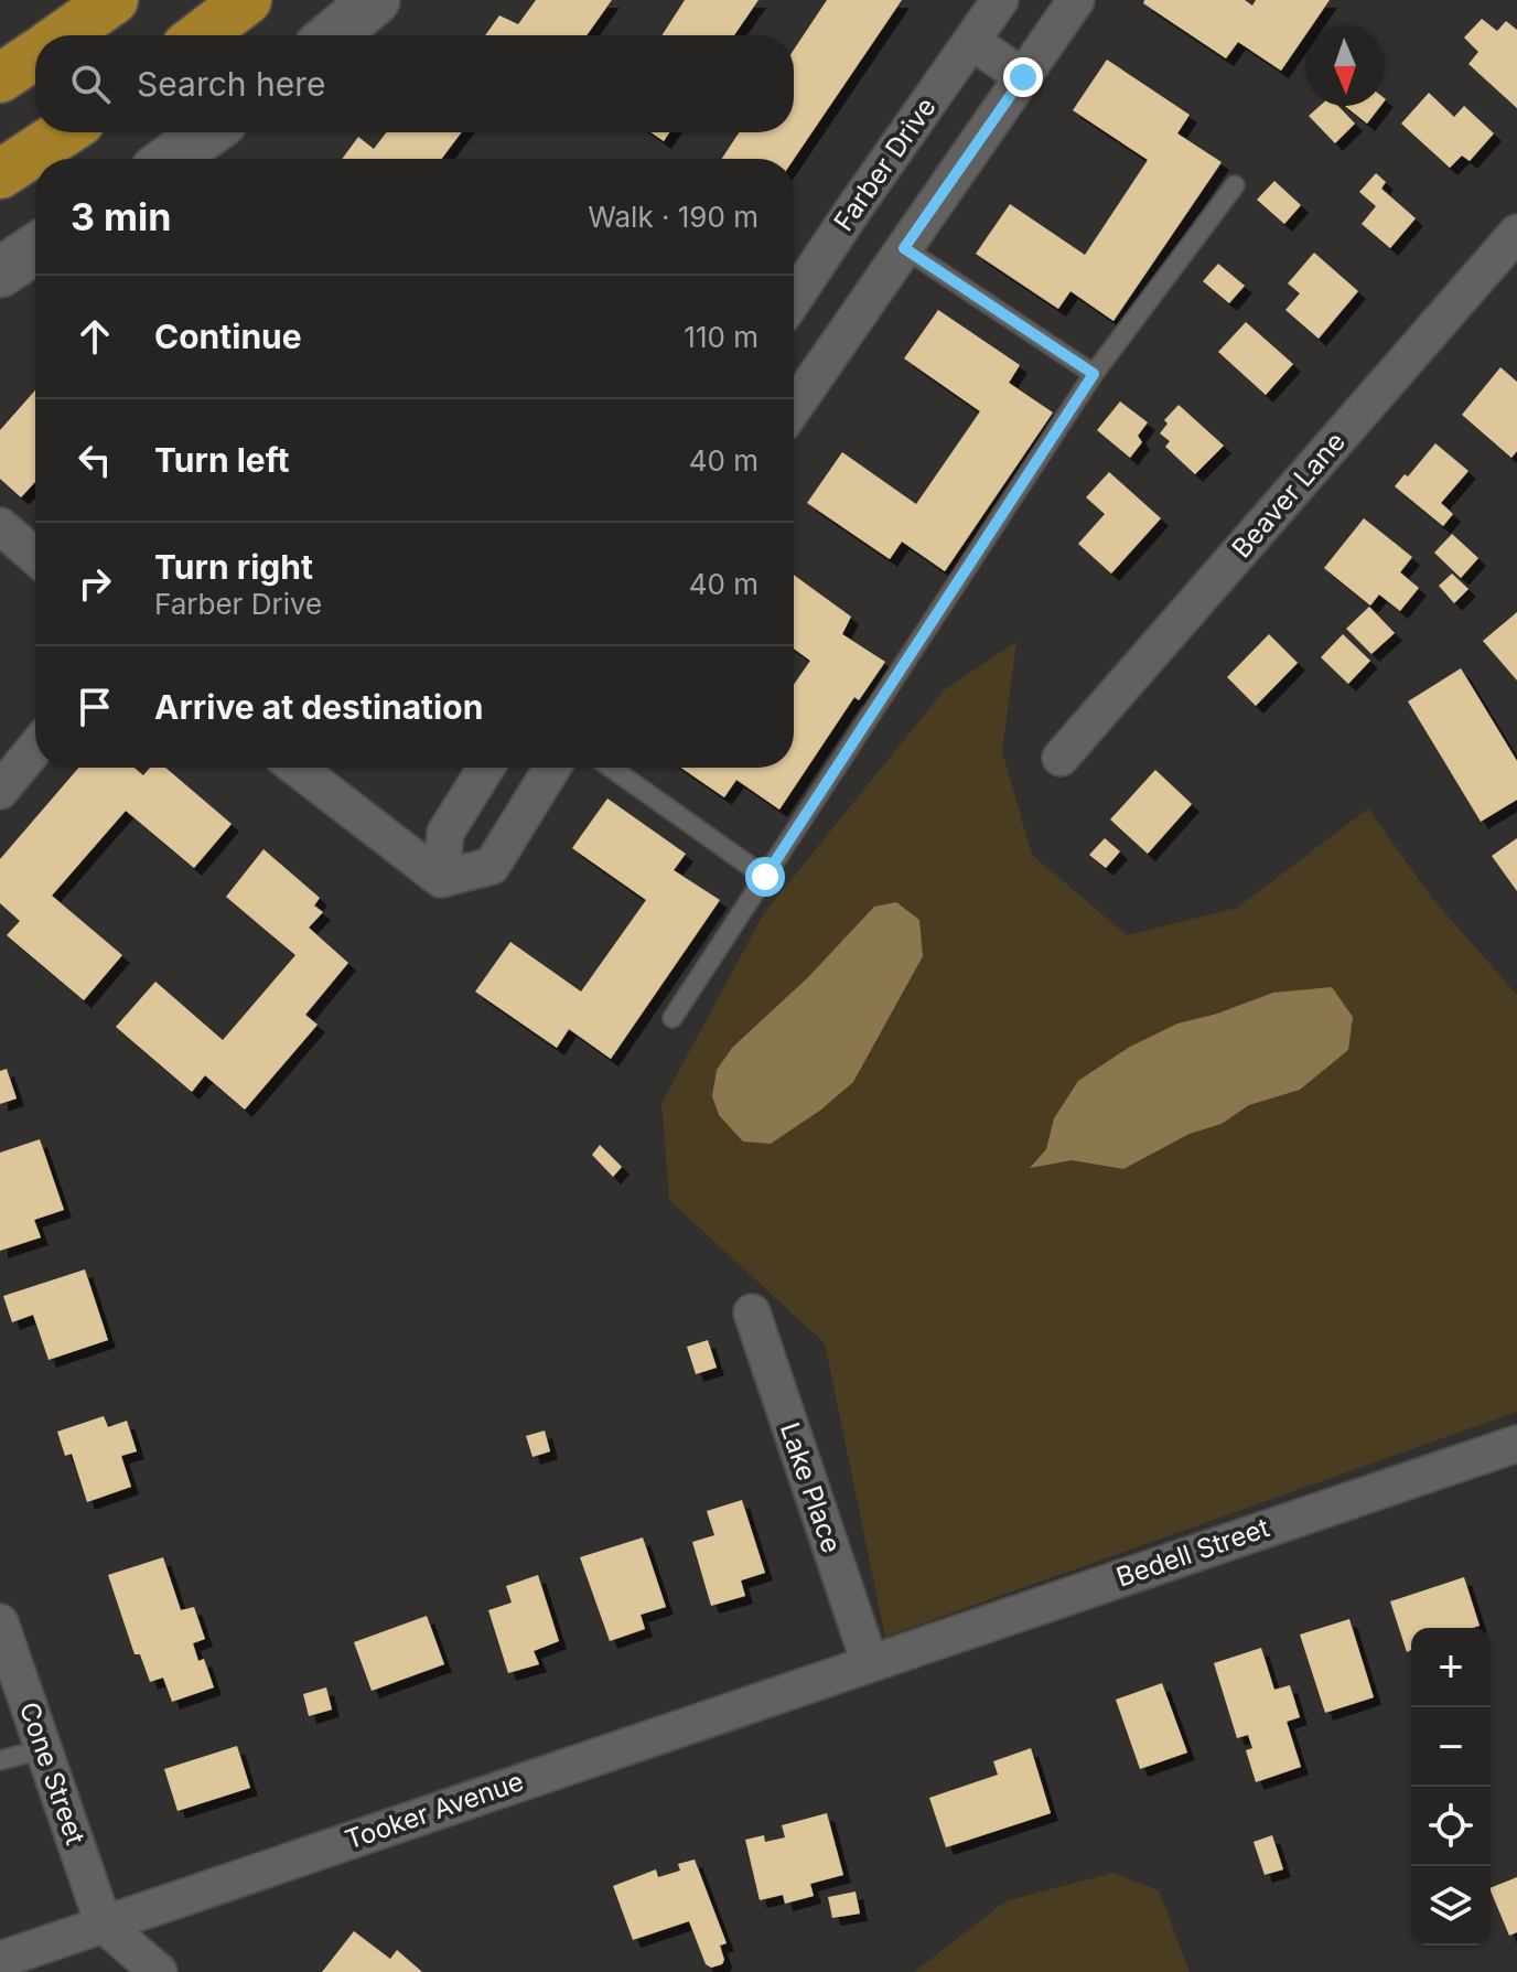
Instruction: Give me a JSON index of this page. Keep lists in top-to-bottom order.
{
  "streets": {
    "street": [
      "Farber Drive",
      "Beaver Lane",
      "Lake Place",
      "Bedell Street",
      "Cone Street",
      "Tooker Avenue"
    ]
  },
  "crossings": [
    ["Lake Place", "Bedell Street"],
    ["Lake Place", "Tooker Avenue"],
    ["Bedell Street", "Tooker Avenue"],
    ["Cone Street", "Tooker Avenue"]
  ],
  "north": "bottom",
  "page": {
    "search": "Search here",
    "heading": ["3 min", "Walk · 190 m"],
    "list": [
      ["Continue", "110 m"],
      ["Turn left", "40 m"],
      ["Turn right", "Farber Drive", "40 m"],
      "Arrive at destination"
    ],
    "map_buttons": ["+", "−"]
  }
}
